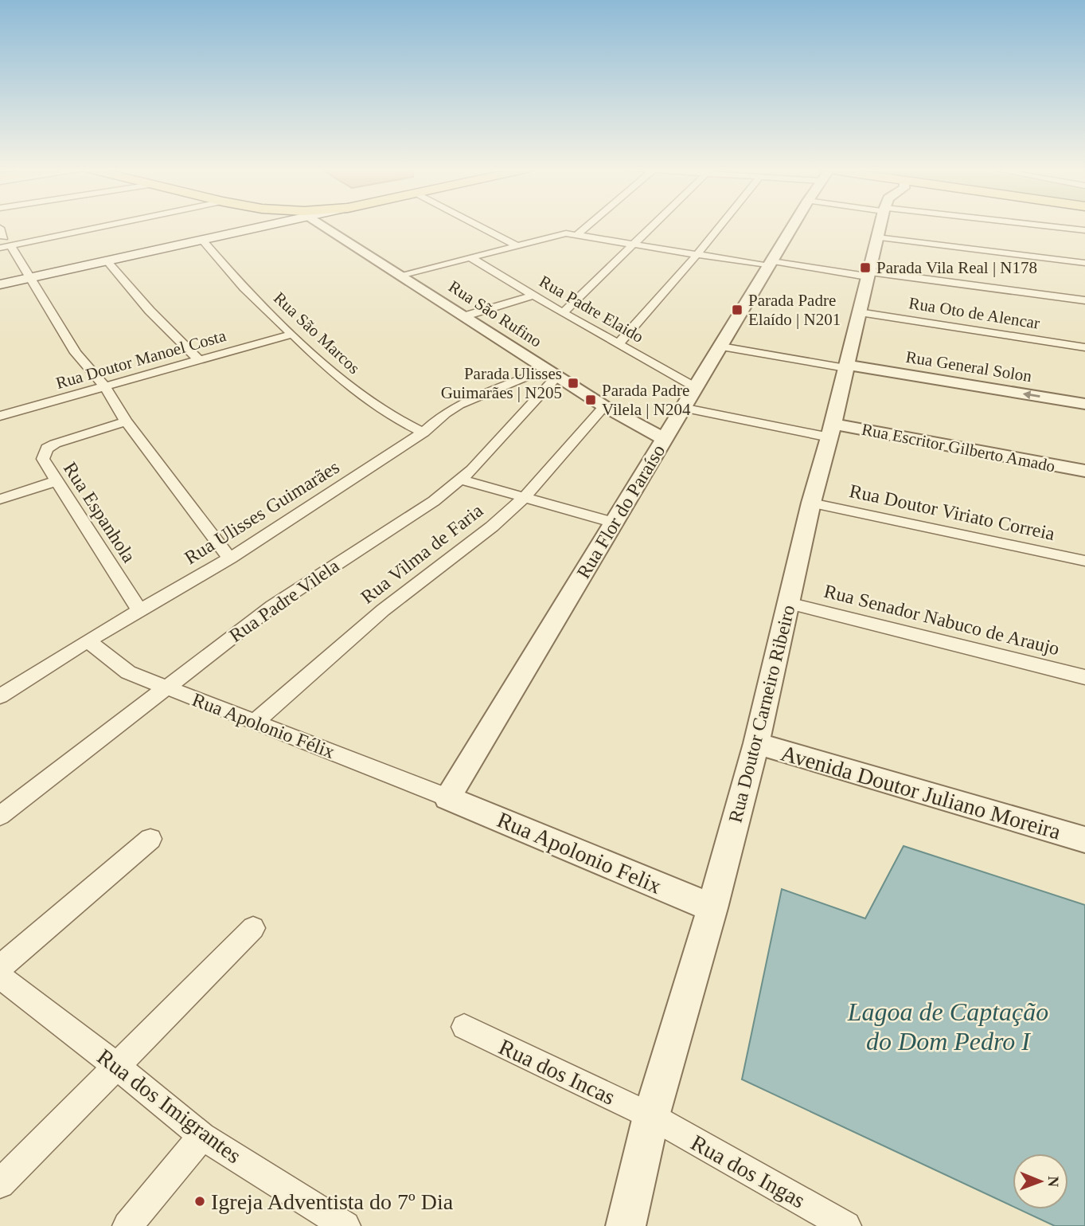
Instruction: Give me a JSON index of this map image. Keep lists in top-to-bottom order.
{
  "streets": {
    "street": [
      "Rua Padre Elaido",
      "Rua Oto de Alencar",
      "Rua São Rufino",
      "Rua São Marcos",
      "Rua Doutor Manoel Costa",
      "Rua General Solon",
      "Rua Escritor Gilberto Amado",
      "Rua Flor do Paraíso",
      "Rua Espanhola",
      "Rua Ulisses Guimarães",
      "Rua Doutor Viriato Correia",
      "Rua Vilma de Faria",
      "Rua Padre Vilela",
      "Rua Senador Nabuco de Araujo",
      "Rua Doutor Carneiro Ribeiro",
      "Rua Apolonio Félix",
      "Avenida Doutor Juliano Moreira",
      "Rua Apolonio Felix",
      "Rua dos Incas",
      "Rua dos Imigrantes",
      "Rua dos Ingas"
    ]
  },
  "crossings": [
    ["Rua Padre Elaido", "Rua Flor do Paraíso"],
    ["Rua Oto de Alencar", "Rua Doutor Carneiro Ribeiro"],
    ["Rua São Rufino", "Rua Flor do Paraíso"],
    ["Rua São Rufino", "Rua Ulisses Guimarães"],
    ["Rua São Rufino", "Rua Vilma de Faria"],
    ["Rua São Rufino", "Rua Padre Vilela"],
    ["Rua São Marcos", "Rua Doutor Manoel Costa"],
    ["Rua São Marcos", "Rua Ulisses Guimarães"],
    ["Rua General Solon", "Rua Flor do Paraíso"],
    ["Rua General Solon", "Rua Doutor Carneiro Ribeiro"],
    ["Rua Escritor Gilberto Amado", "Rua Doutor Carneiro Ribeiro"],
    ["Rua Flor do Paraíso", "Rua Apolonio Félix"],
    ["Rua Flor do Paraíso", "Rua Apolonio Felix"],
    ["Rua Espanhola", "Rua Ulisses Guimarães"],
    ["Rua Ulisses Guimarães", "Rua Padre Vilela"],
    ["Rua Ulisses Guimarães", "Rua Apolonio Félix"],
    ["Rua Doutor Viriato Correia", "Rua Doutor Carneiro Ribeiro"],
    ["Rua Vilma de Faria", "Rua Apolonio Félix"],
    ["Rua Padre Vilela", "Rua Apolonio Félix"],
    ["Rua Senador Nabuco de Araujo", "Rua Doutor Carneiro Ribeiro"],
    ["Rua Doutor Carneiro Ribeiro", "Avenida Doutor Juliano Moreira"],
    ["Rua Doutor Carneiro Ribeiro", "Rua Apolonio Felix"],
    ["Rua Doutor Carneiro Ribeiro", "Rua dos Incas"],
    ["Rua Doutor Carneiro Ribeiro", "Rua dos Ingas"],
    ["Rua Apolonio Félix", "Rua Apolonio Felix"],
    ["Rua dos Incas", "Rua dos Ingas"]
  ],
  "water": ["Lagoa de Captação do Dom Pedro I"],
  "places": {
    "transit": [
      "Parada Vila Real | N178",
      "Parada Padre Elaído | N201",
      "Parada Ulisses Guimarães | N205",
      "Parada Padre Vilela | N204"
    ],
    "other": ["Igreja Adventista do 7º Dia"]
  },
  "north": "right"
}
